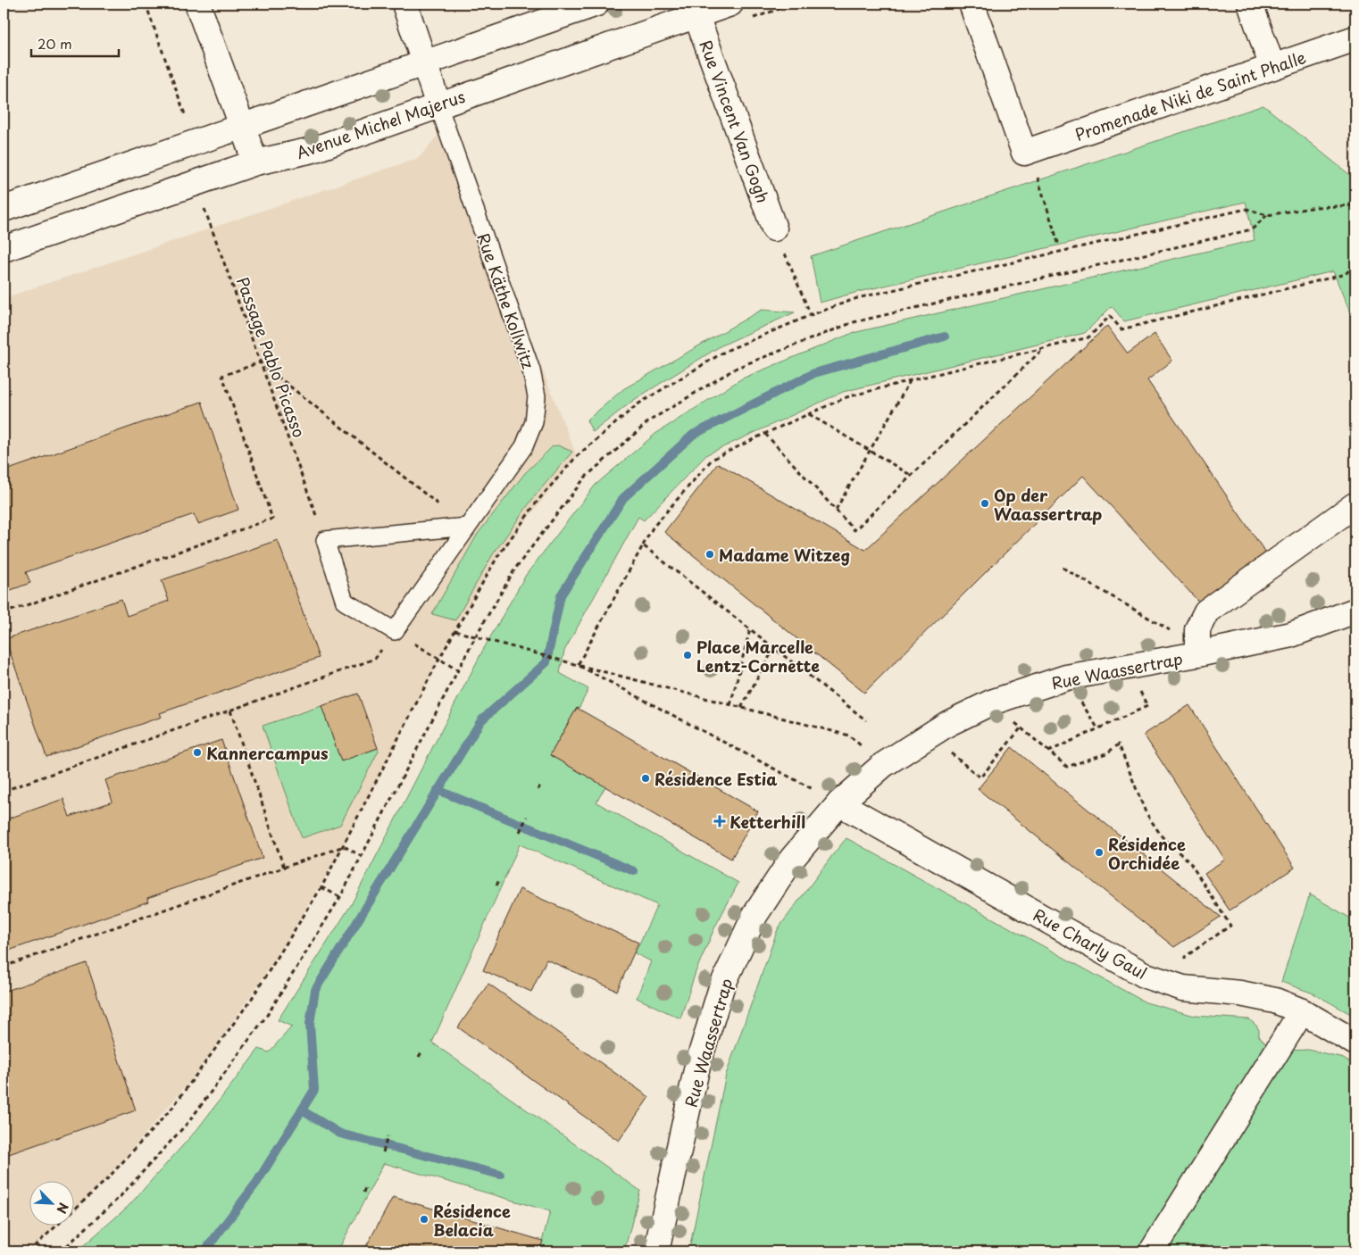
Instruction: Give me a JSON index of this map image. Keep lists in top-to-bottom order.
{
  "streets": {
    "street": [
      "Promenade Niki de Saint Phalle",
      "Rue Vincent Van Gogh",
      "Avenue Michel Majerus",
      "Rue Käthe Kollwitz",
      "Rue Waassertrap",
      "Rue Charly Gaul"
    ],
    "path": ["Passage Pablo Picasso"]
  },
  "crossings": [
    ["Rue Vincent Van Gogh", "Avenue Michel Majerus"],
    ["Avenue Michel Majerus", "Rue Käthe Kollwitz"],
    ["Avenue Michel Majerus", "Passage Pablo Picasso"],
    ["Rue Waassertrap", "Rue Charly Gaul"]
  ],
  "places": {
    "other": [
      "Op der Waassertrap",
      "Madame Witzeg",
      "Place Marcelle Lentz-Cornette",
      "Kannercampus",
      "Résidence Estia",
      "Résidence Orchidée",
      "Résidence Belacia"
    ],
    "health": ["Ketterhill"]
  },
  "scale_bar": "20 m",
  "north": "bottom right"
}
